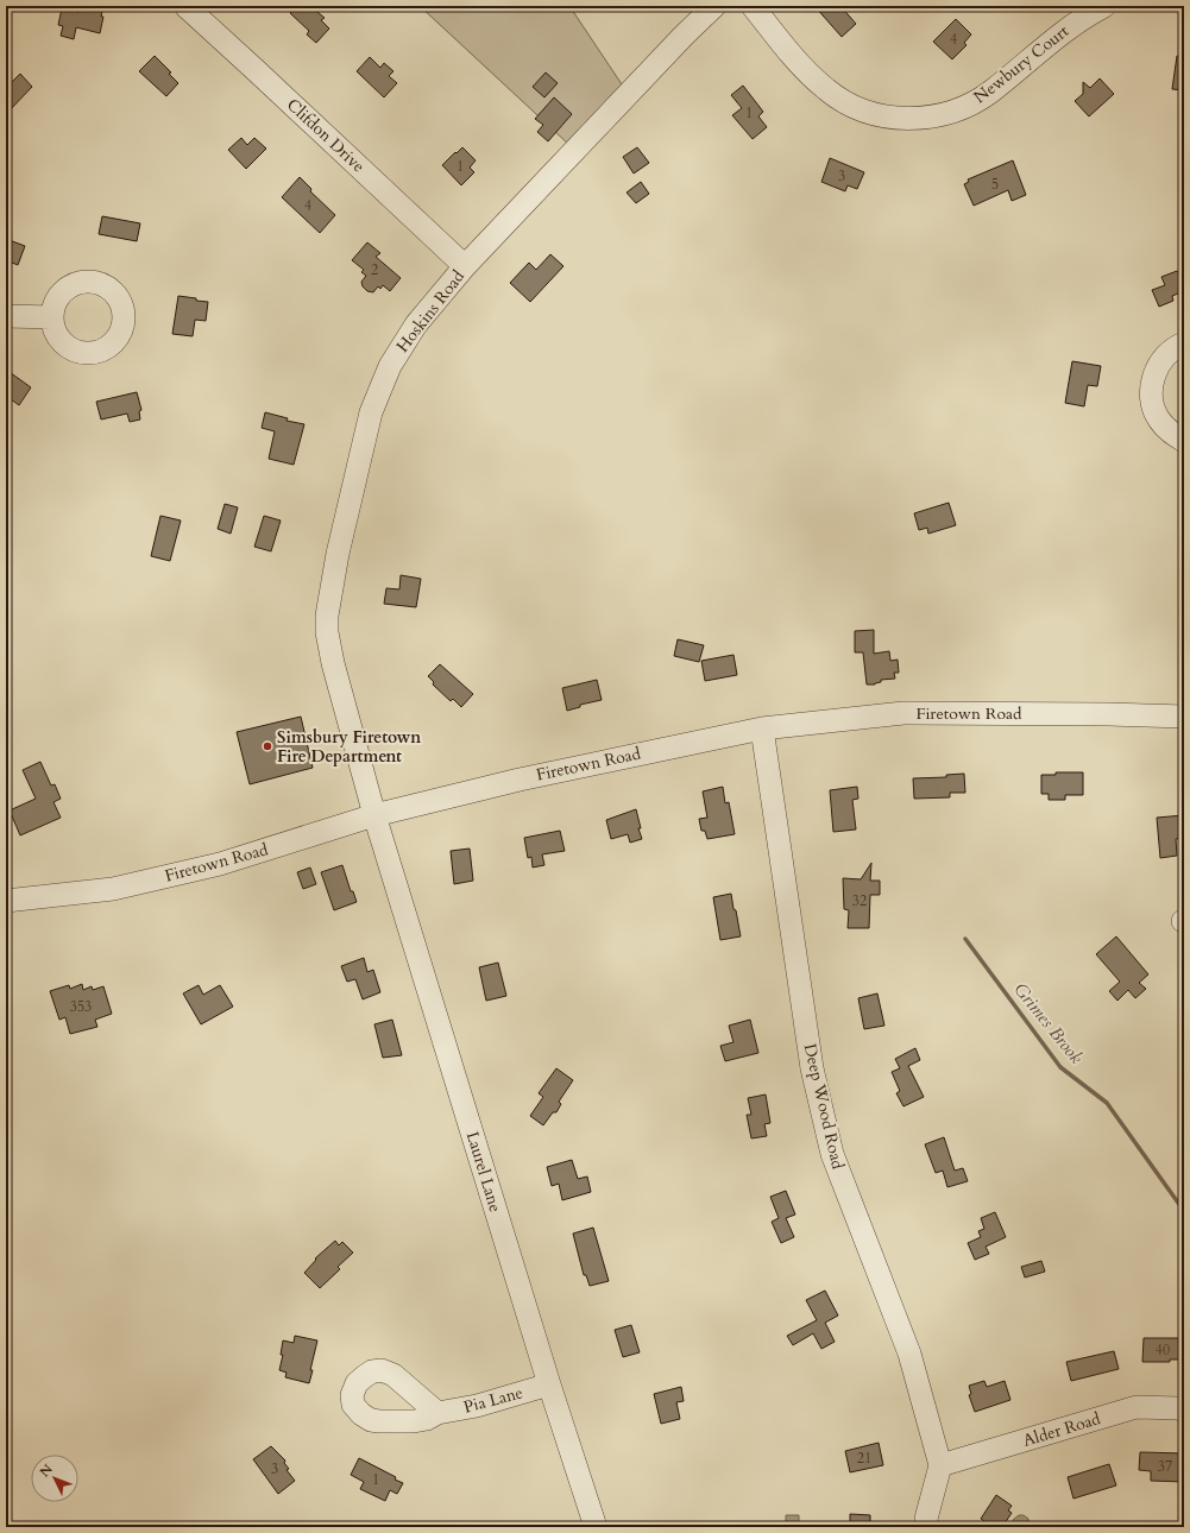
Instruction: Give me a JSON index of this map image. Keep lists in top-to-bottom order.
{
  "streets": {
    "street": [
      "Newbury Court",
      "Clifdon Drive",
      "Hoskins Road",
      "Firetown Road",
      "Deep Wood Road",
      "Laurel Lane",
      "Pia Lane",
      "Alder Road"
    ]
  },
  "crossings": [
    ["Clifdon Drive", "Hoskins Road"],
    ["Hoskins Road", "Firetown Road"],
    ["Hoskins Road", "Laurel Lane"],
    ["Firetown Road", "Deep Wood Road"],
    ["Firetown Road", "Laurel Lane"],
    ["Deep Wood Road", "Alder Road"],
    ["Laurel Lane", "Pia Lane"]
  ],
  "water": ["Grimes Brook"],
  "places": ["Simsbury Firetown Fire Department"],
  "house_numbers": [
    "4",
    "1",
    "1",
    "3",
    "5",
    "4",
    "2",
    "32",
    "353",
    "40",
    "21",
    "37",
    "3",
    "1"
  ],
  "north": "top left"
}
